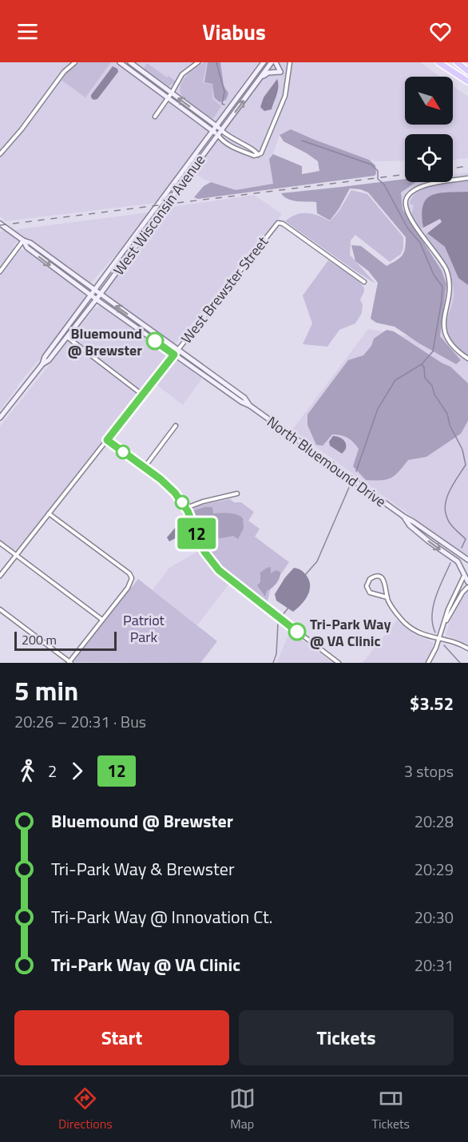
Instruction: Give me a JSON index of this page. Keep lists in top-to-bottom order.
{
  "streets": {
    "main road": ["West Wisconsin Avenue", "North Bluemound Drive"],
    "street": ["West Brewster Street"]
  },
  "crossings": [
    ["West Wisconsin Avenue", "North Bluemound Drive"],
    ["West Brewster Street", "North Bluemound Drive"]
  ],
  "parks": ["Patriot Park"],
  "places": ["Bluemound @ Brewster", "Tri-Park Way @ VA Clinic"],
  "lines": ["bus line 12"],
  "scale_bar": "200 m",
  "north": "bottom right",
  "page": {
    "header": "Viabus",
    "on_map": "12",
    "scale": "200 m",
    "heading": ["5 min", "20:26 – 20:31 · Bus", "$3.52"],
    "legs": ["2", "12", "3 stops"],
    "list": [
      {
        "name": "Bluemound @ Brewster",
        "value": "20:28"
      },
      {
        "name": "Tri-Park Way & Brewster",
        "value": "20:29"
      },
      {
        "name": "Tri-Park Way @ Innovation Ct.",
        "value": "20:30"
      },
      {
        "name": "Tri-Park Way @ VA Clinic",
        "value": "20:31"
      }
    ],
    "buttons": ["Start", "Tickets"],
    "tabs": ["Directions", "Map", "Tickets"]
  }
}
